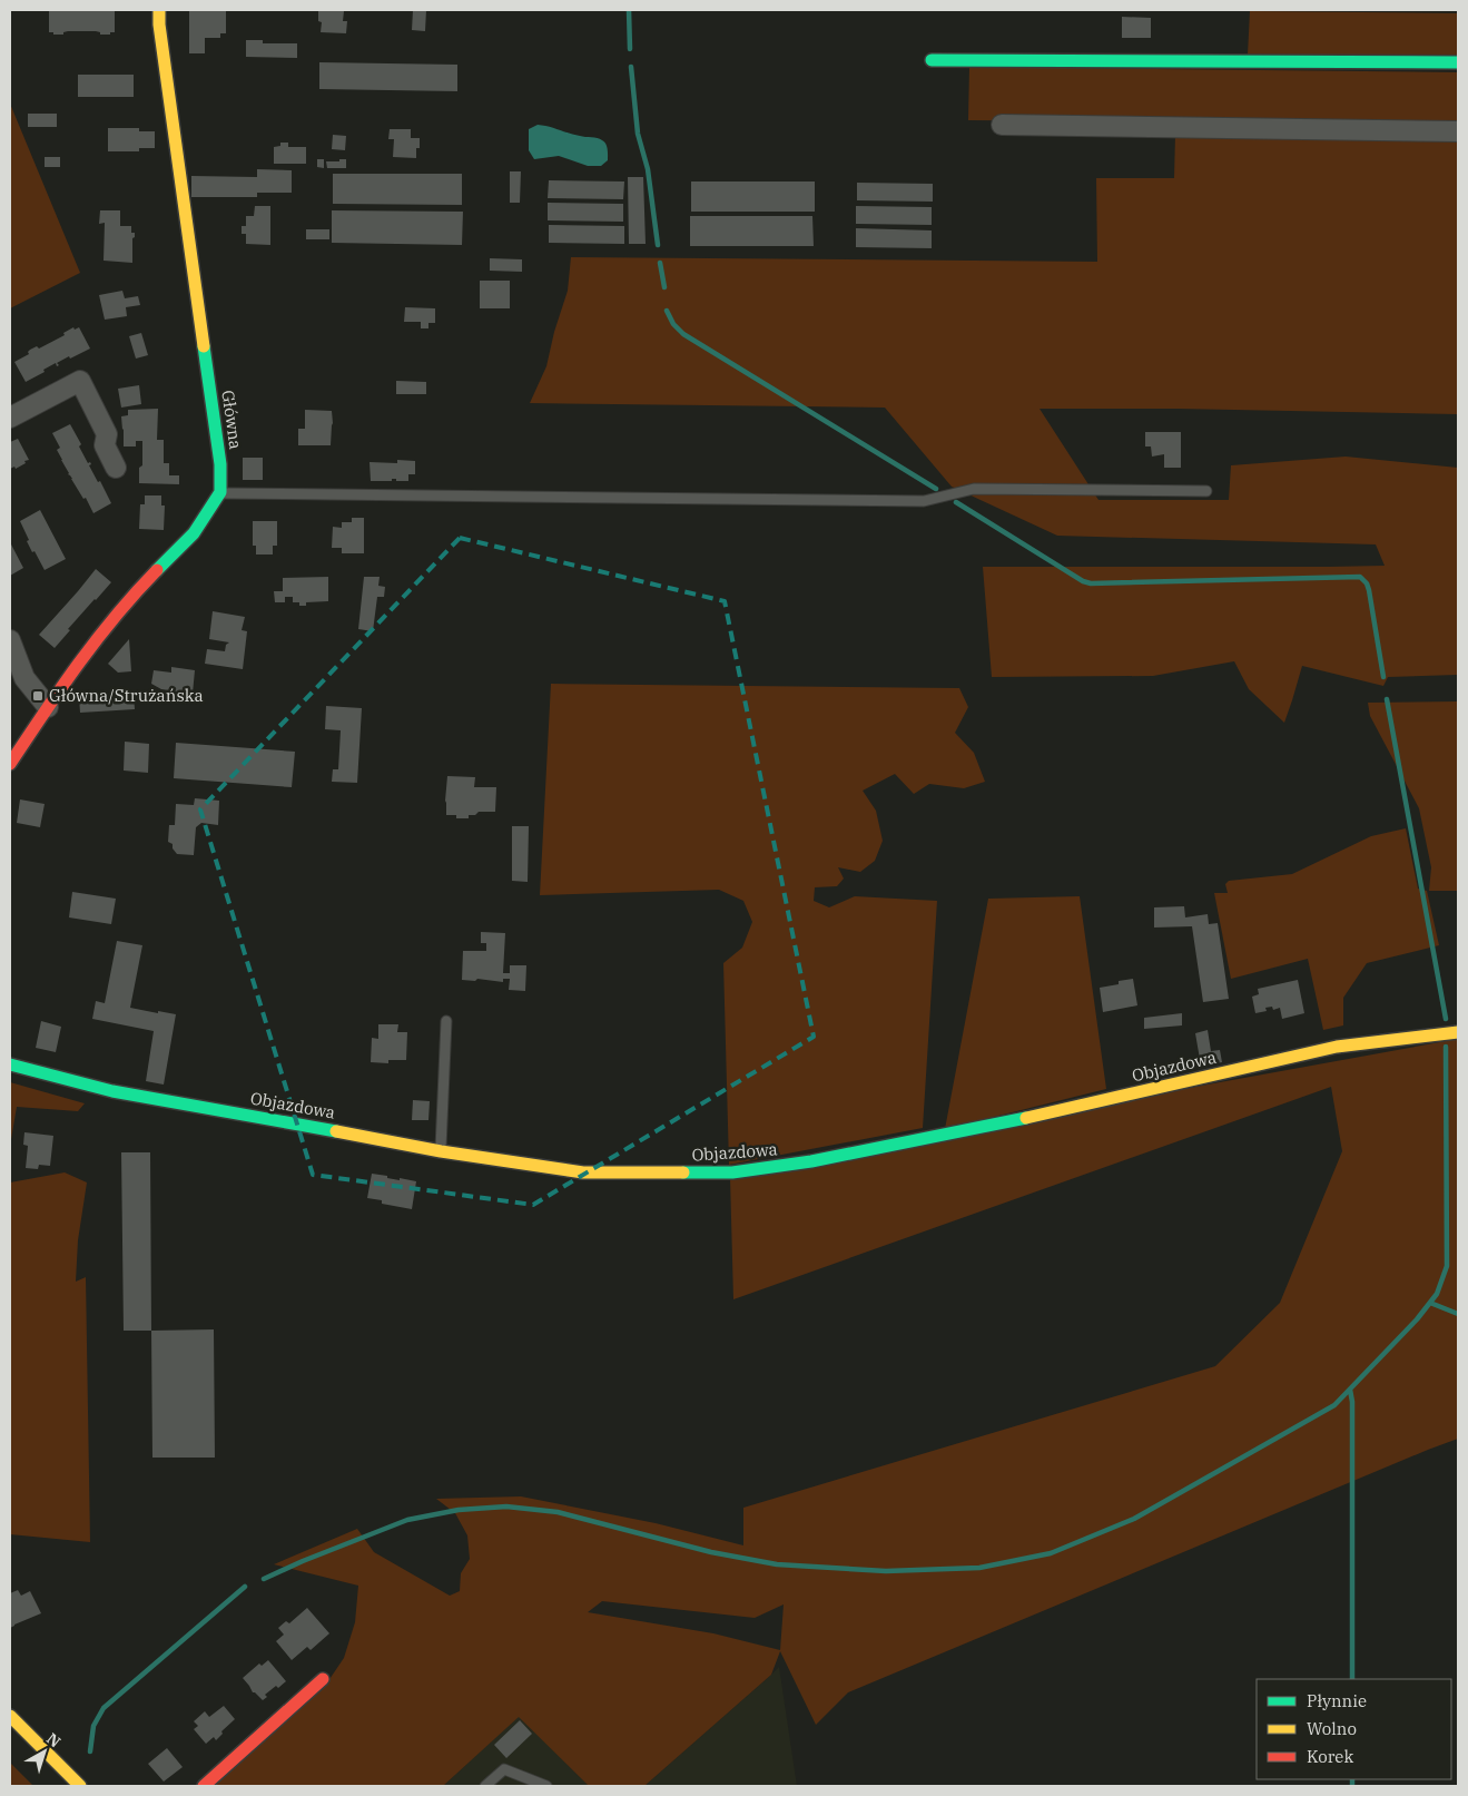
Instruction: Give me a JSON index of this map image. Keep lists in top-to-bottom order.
{
  "streets": {
    "street": ["Główna", "Objazdowa"]
  },
  "places": {
    "transit": ["Główna/Strużańska"]
  },
  "legend": ["Płynnie", "Wolno", "Korek"],
  "north": "top right"
}
